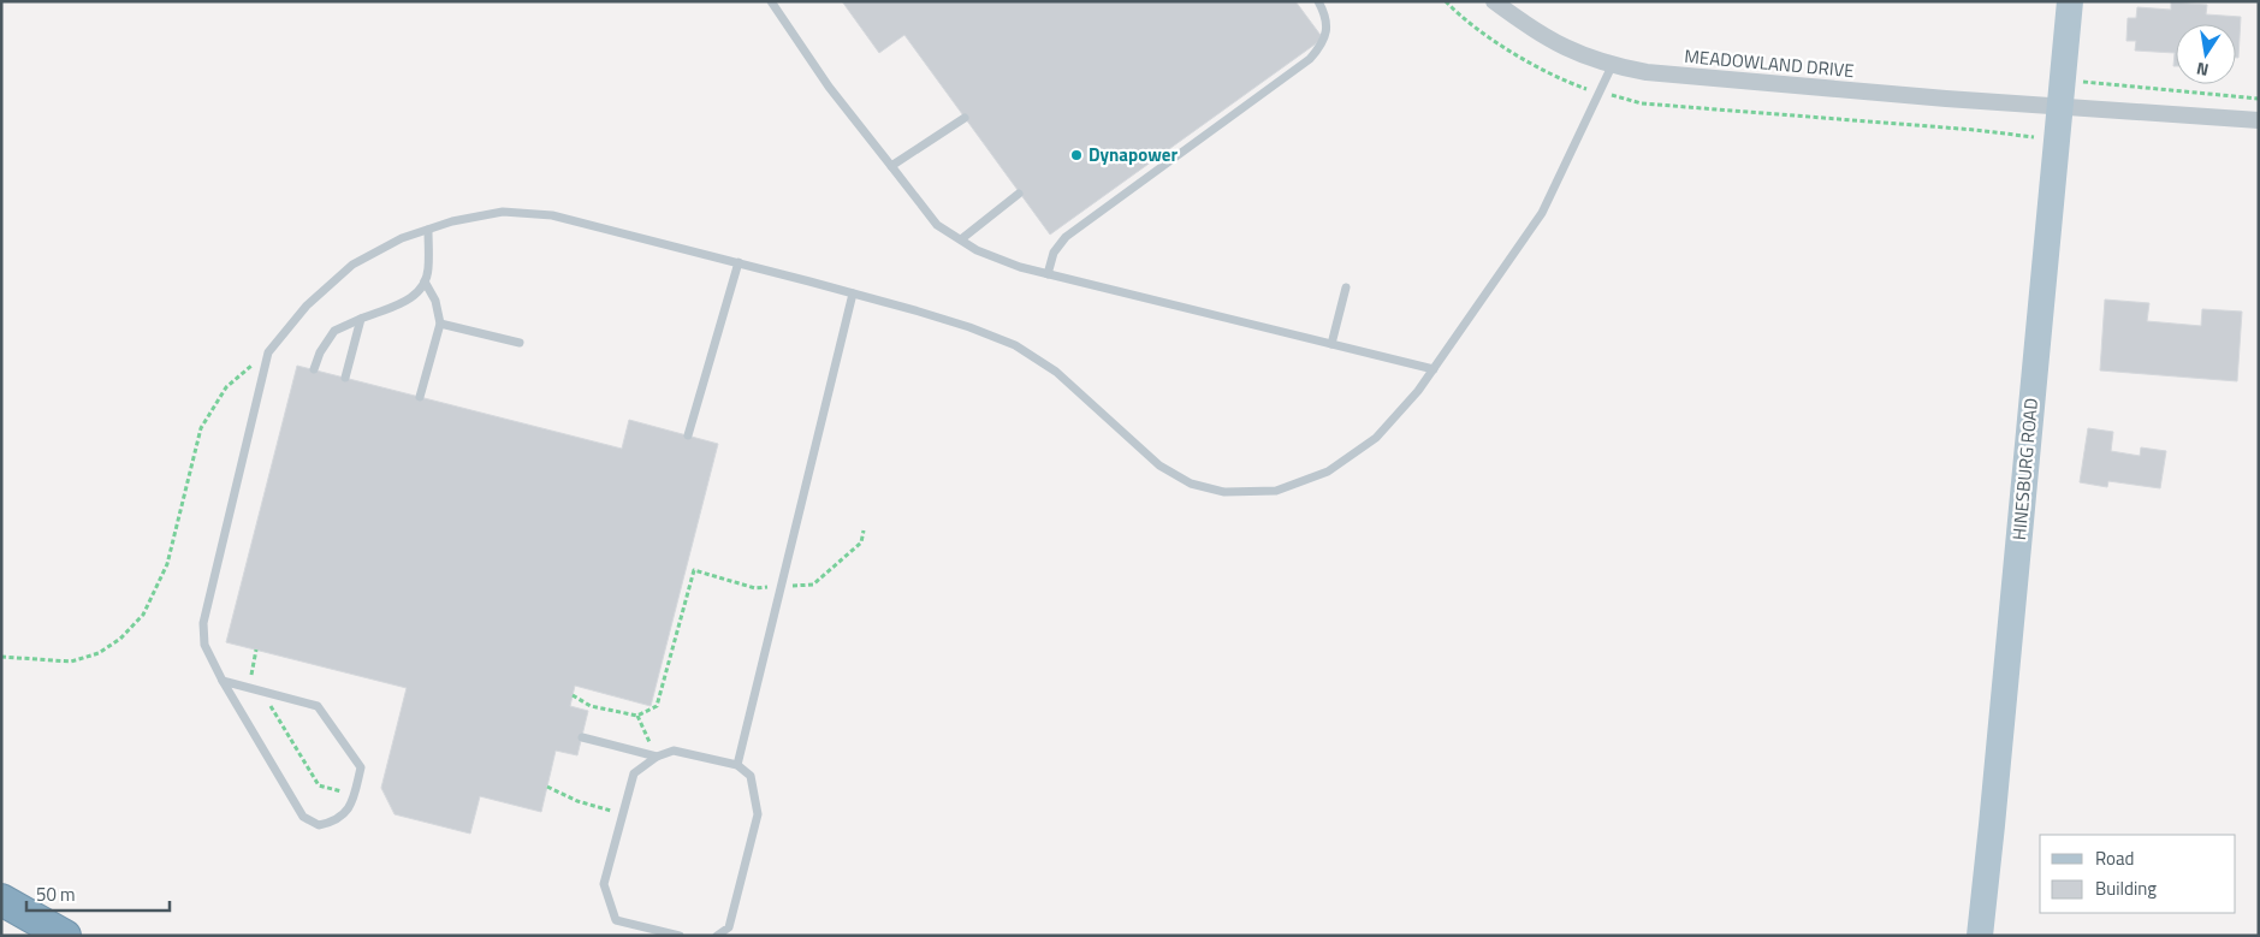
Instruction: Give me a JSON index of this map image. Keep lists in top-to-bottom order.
{
  "streets": {
    "main road": ["HINESBURG ROAD"],
    "street": ["MEADOWLAND DRIVE"]
  },
  "crossings": [
    ["MEADOWLAND DRIVE", "HINESBURG ROAD"]
  ],
  "places": ["Dynapower"],
  "legend": ["Road", "Building"],
  "scale_bar": "50 m",
  "north": "bottom"
}
